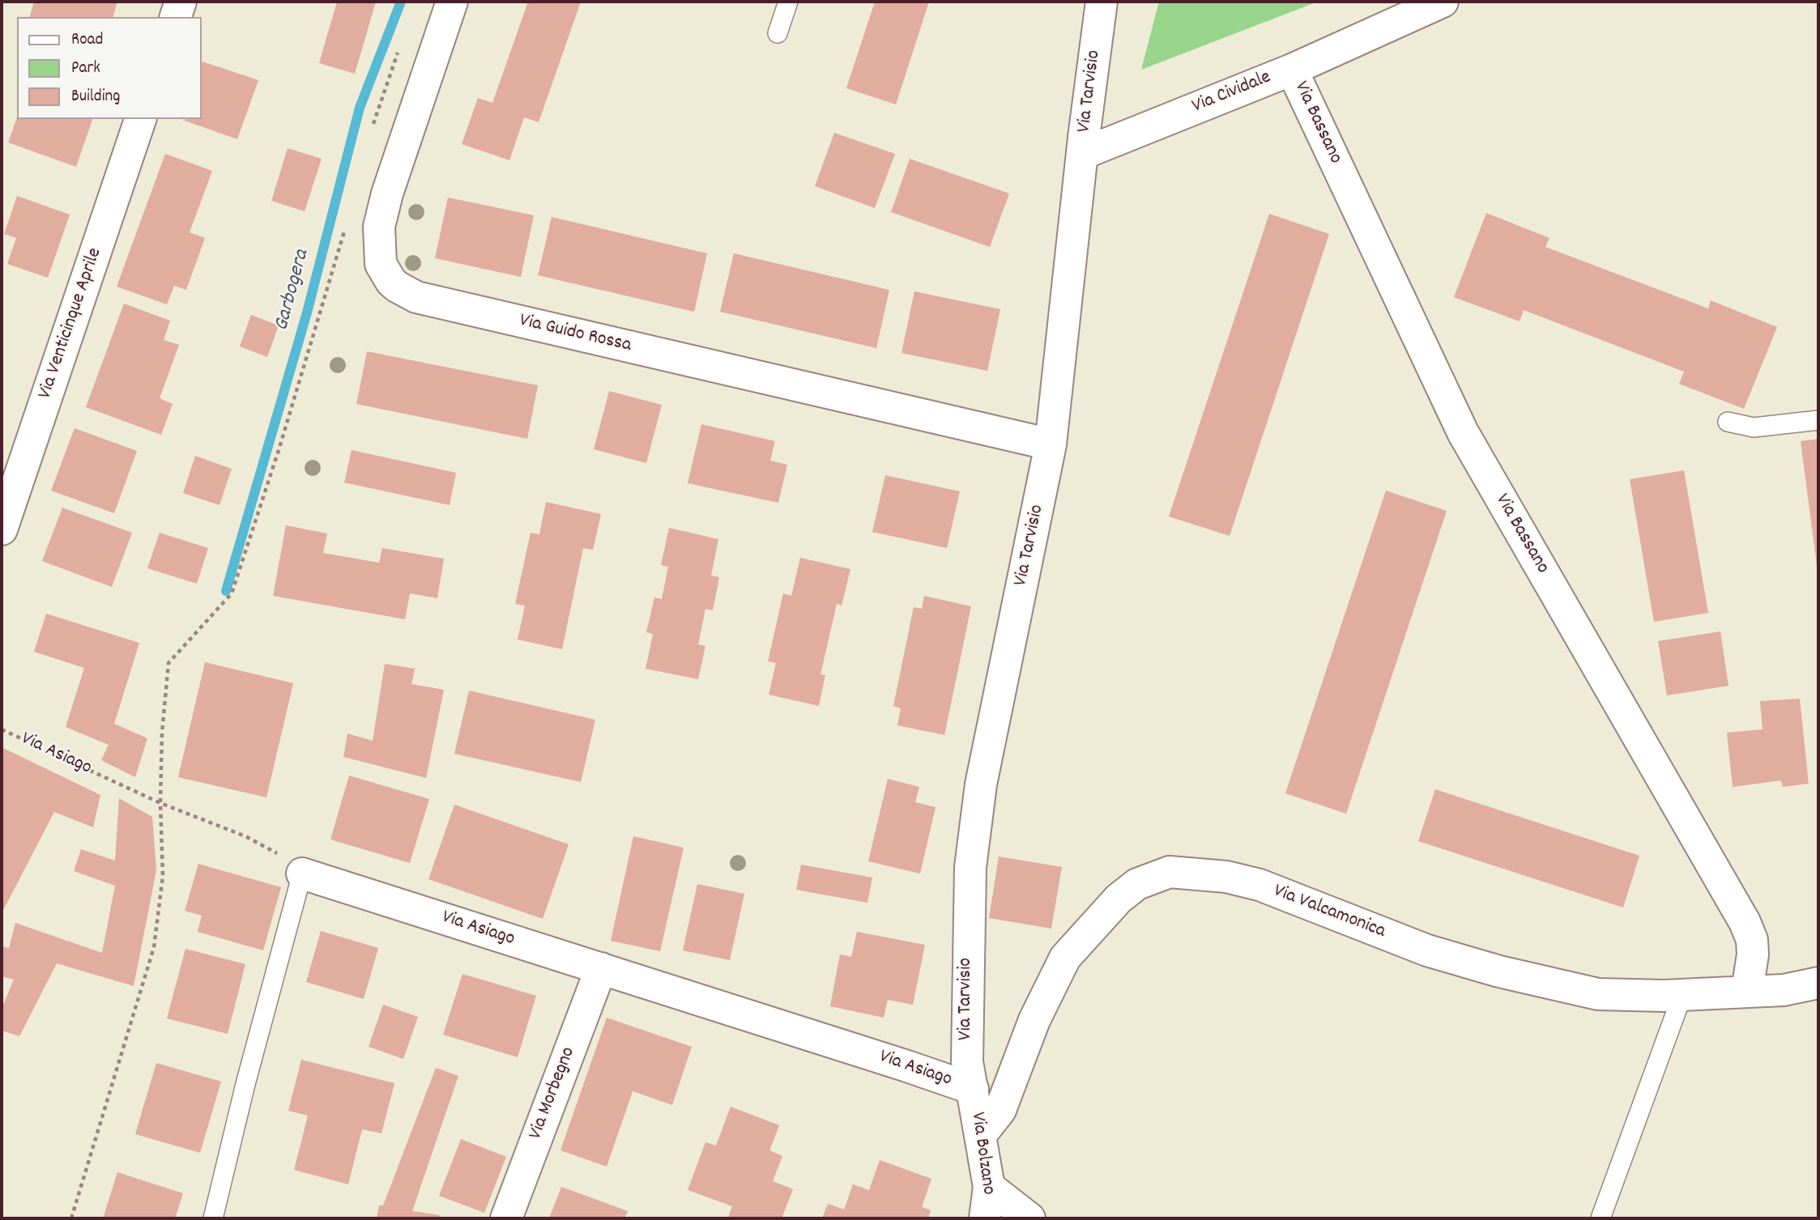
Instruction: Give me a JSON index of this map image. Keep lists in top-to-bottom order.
{
  "streets": {
    "street": [
      "Via Tarvisio",
      "Via Cividale",
      "Via Bassano",
      "Via Venticinque Aprile",
      "Via Guido Rossa",
      "Via Asiago",
      "Via Valcamonica",
      "Via Morbegno",
      "Via Bolzano"
    ]
  },
  "crossings": [
    ["Via Tarvisio", "Via Cividale"],
    ["Via Tarvisio", "Via Guido Rossa"],
    ["Via Tarvisio", "Via Asiago"],
    ["Via Tarvisio", "Via Bolzano"],
    ["Via Cividale", "Via Bassano"],
    ["Via Bassano", "Via Valcamonica"],
    ["Via Asiago", "Via Morbegno"],
    ["Via Asiago", "Via Bolzano"],
    ["Via Valcamonica", "Via Bolzano"]
  ],
  "water": ["Garbogera"],
  "legend": ["Road", "Park", "Building"]
}
